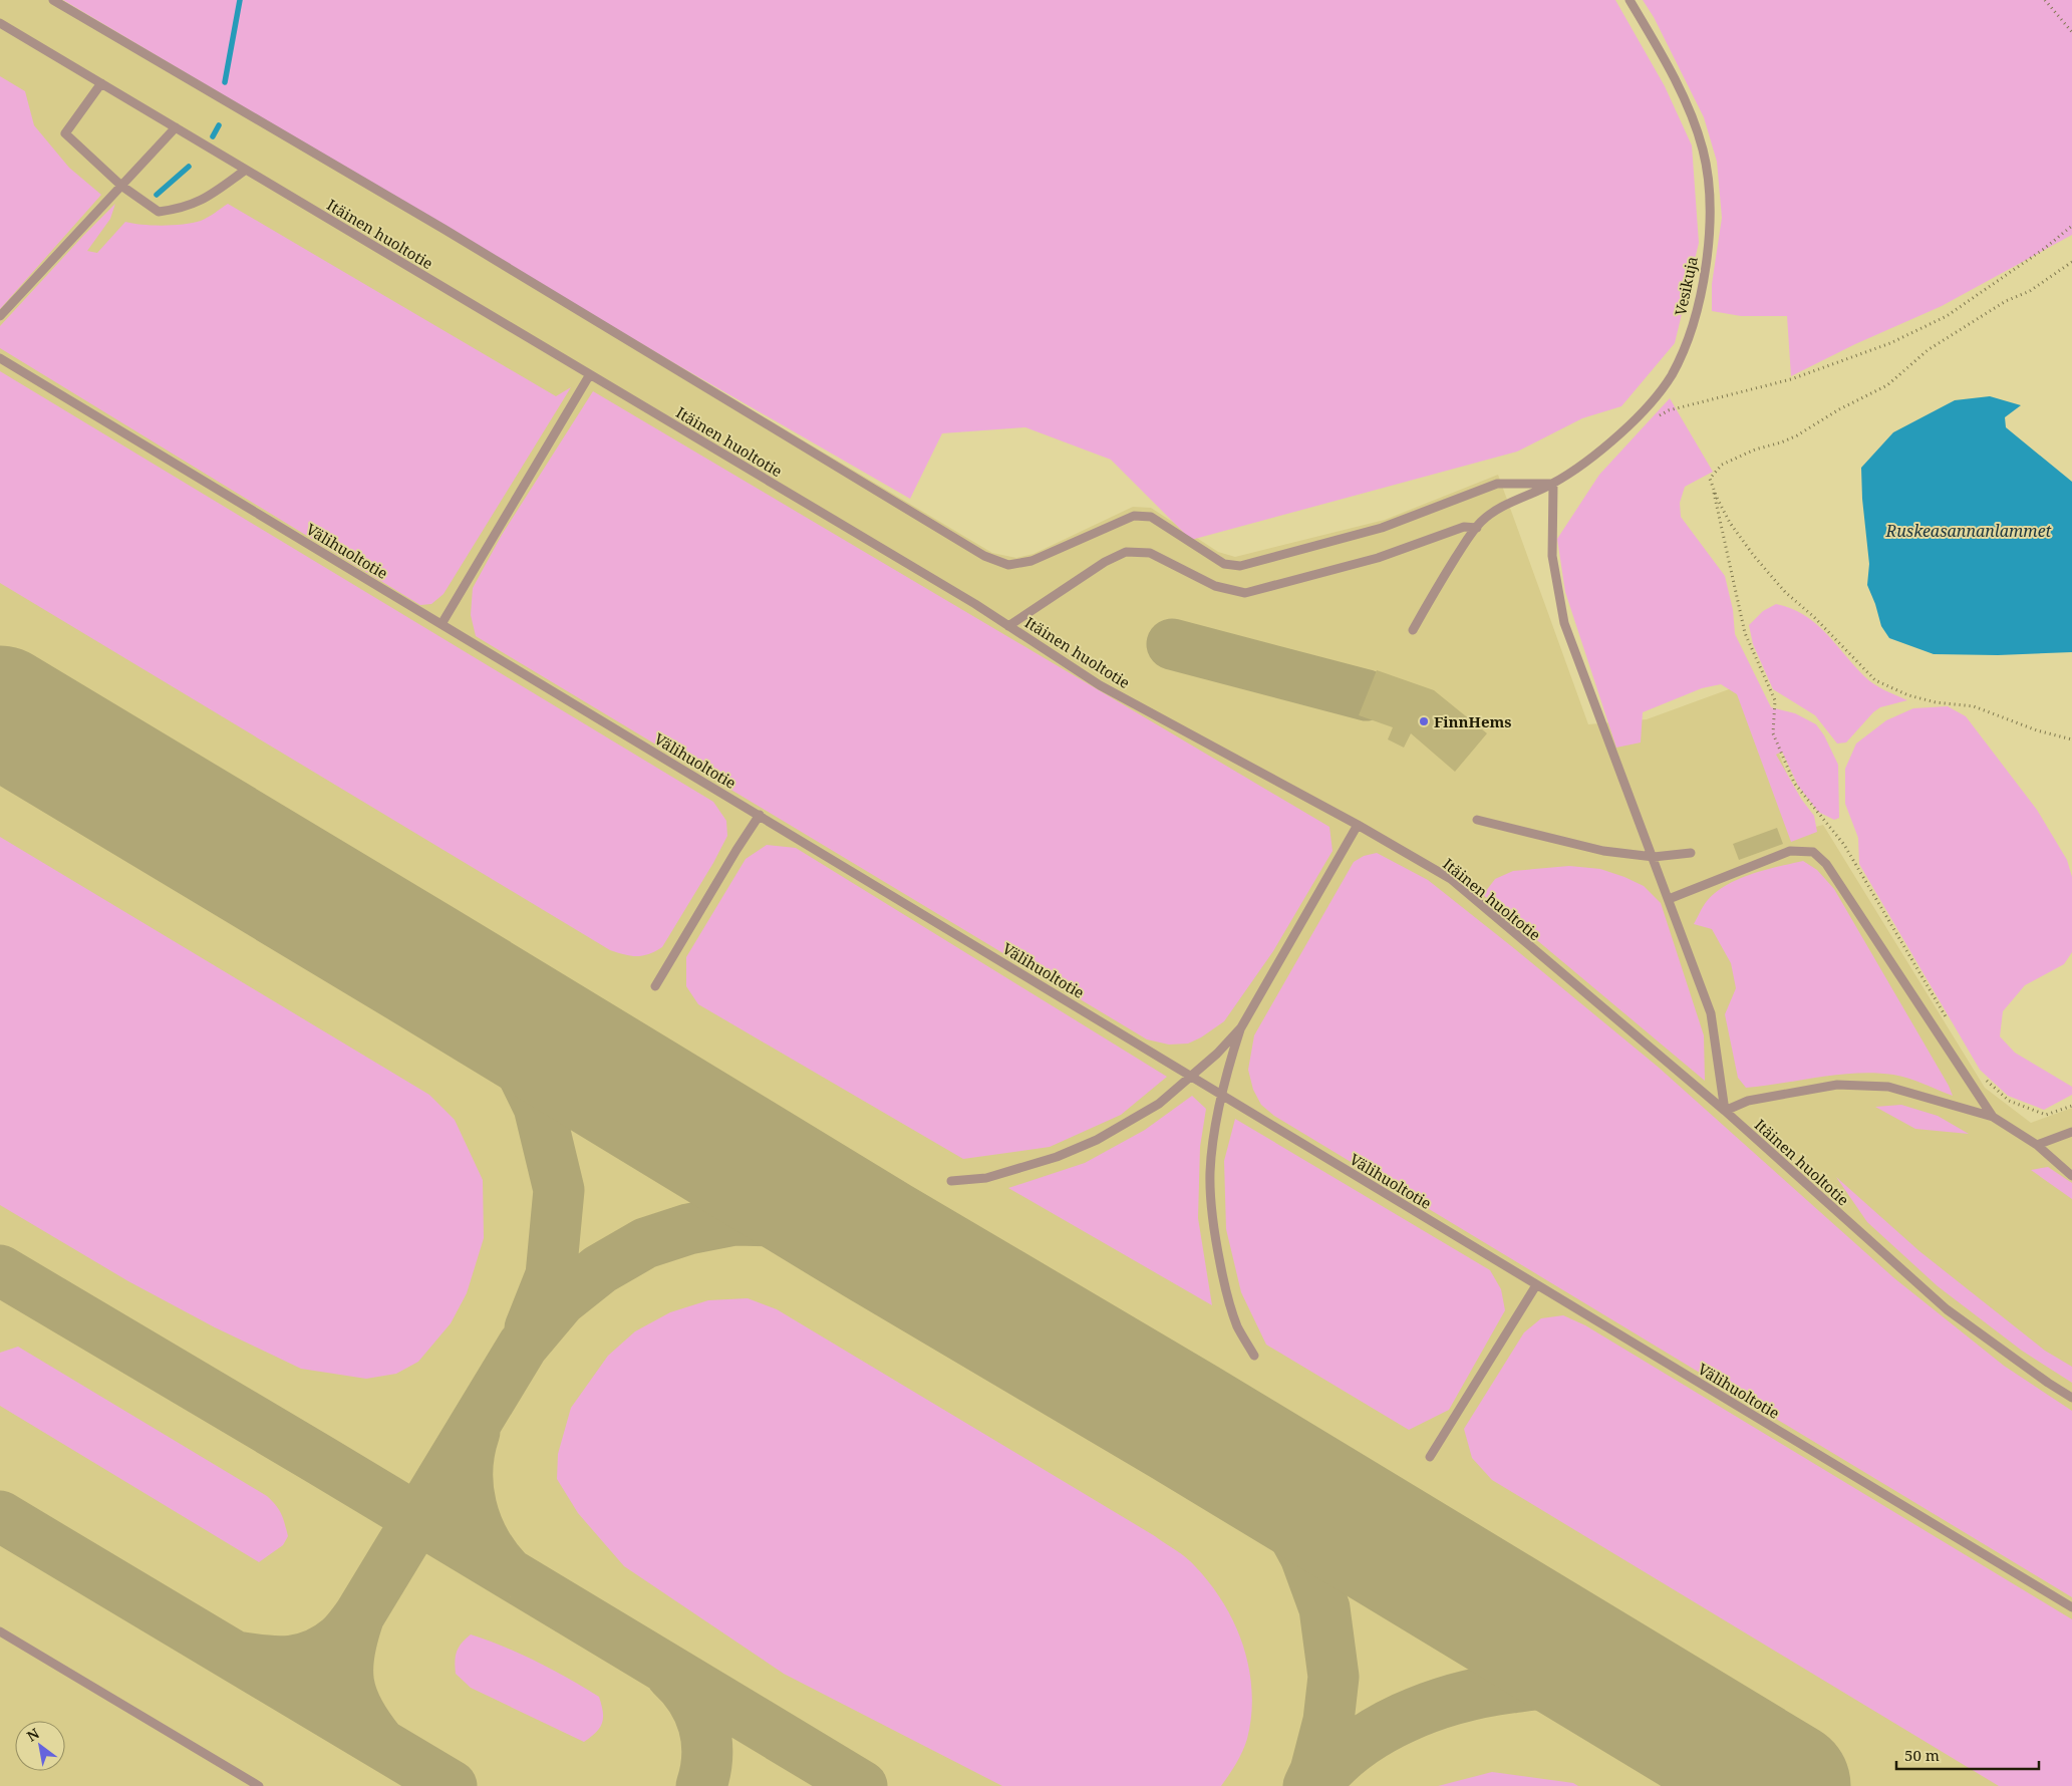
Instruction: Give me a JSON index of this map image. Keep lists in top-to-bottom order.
{
  "streets": {
    "lane": ["Itäinen huoltotie", "Vesikuja", "Välihuoltotie"]
  },
  "water": ["Ruskeasannanlammet"],
  "places": ["FinnHems"],
  "scale_bar": "50 m",
  "north": "top left"
}
